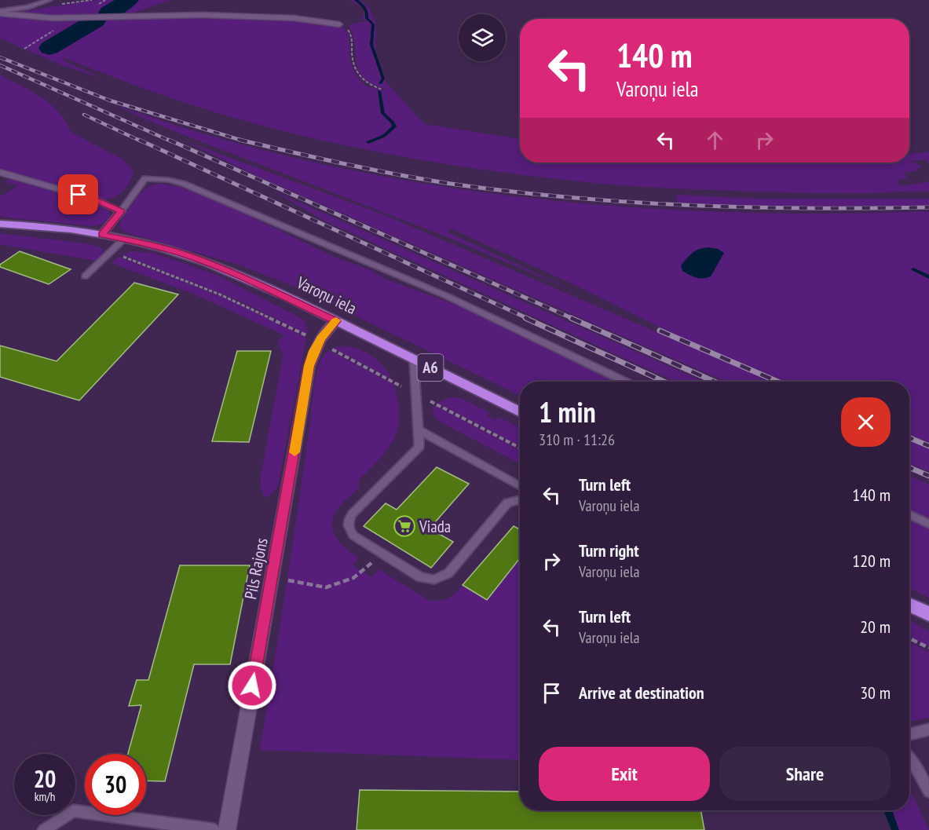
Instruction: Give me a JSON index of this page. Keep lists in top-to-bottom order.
{
  "streets": {
    "highway": ["Varoņu iela", "A6"],
    "street": ["Pils Rajons"]
  },
  "crossings": [
    ["Varoņu iela", "Pils Rajons"]
  ],
  "places": {
    "supermarket": ["Viada"]
  },
  "page": {
    "turn": ["140 m", "Varoņu iela"],
    "heading": ["1 min", "310 m · 11:26"],
    "list": [
      {
        "name": "Turn left",
        "note": "Varoņu iela",
        "value": "140 m"
      },
      {
        "name": "Turn right",
        "note": "Varoņu iela",
        "value": "120 m"
      },
      {
        "name": "Turn left",
        "note": "Varoņu iela",
        "value": "20 m"
      },
      {
        "name": "Arrive at destination",
        "value": "30 m"
      }
    ],
    "buttons": ["Exit", "Share"],
    "speed": "20 km/h",
    "limit": "30"
  }
}
